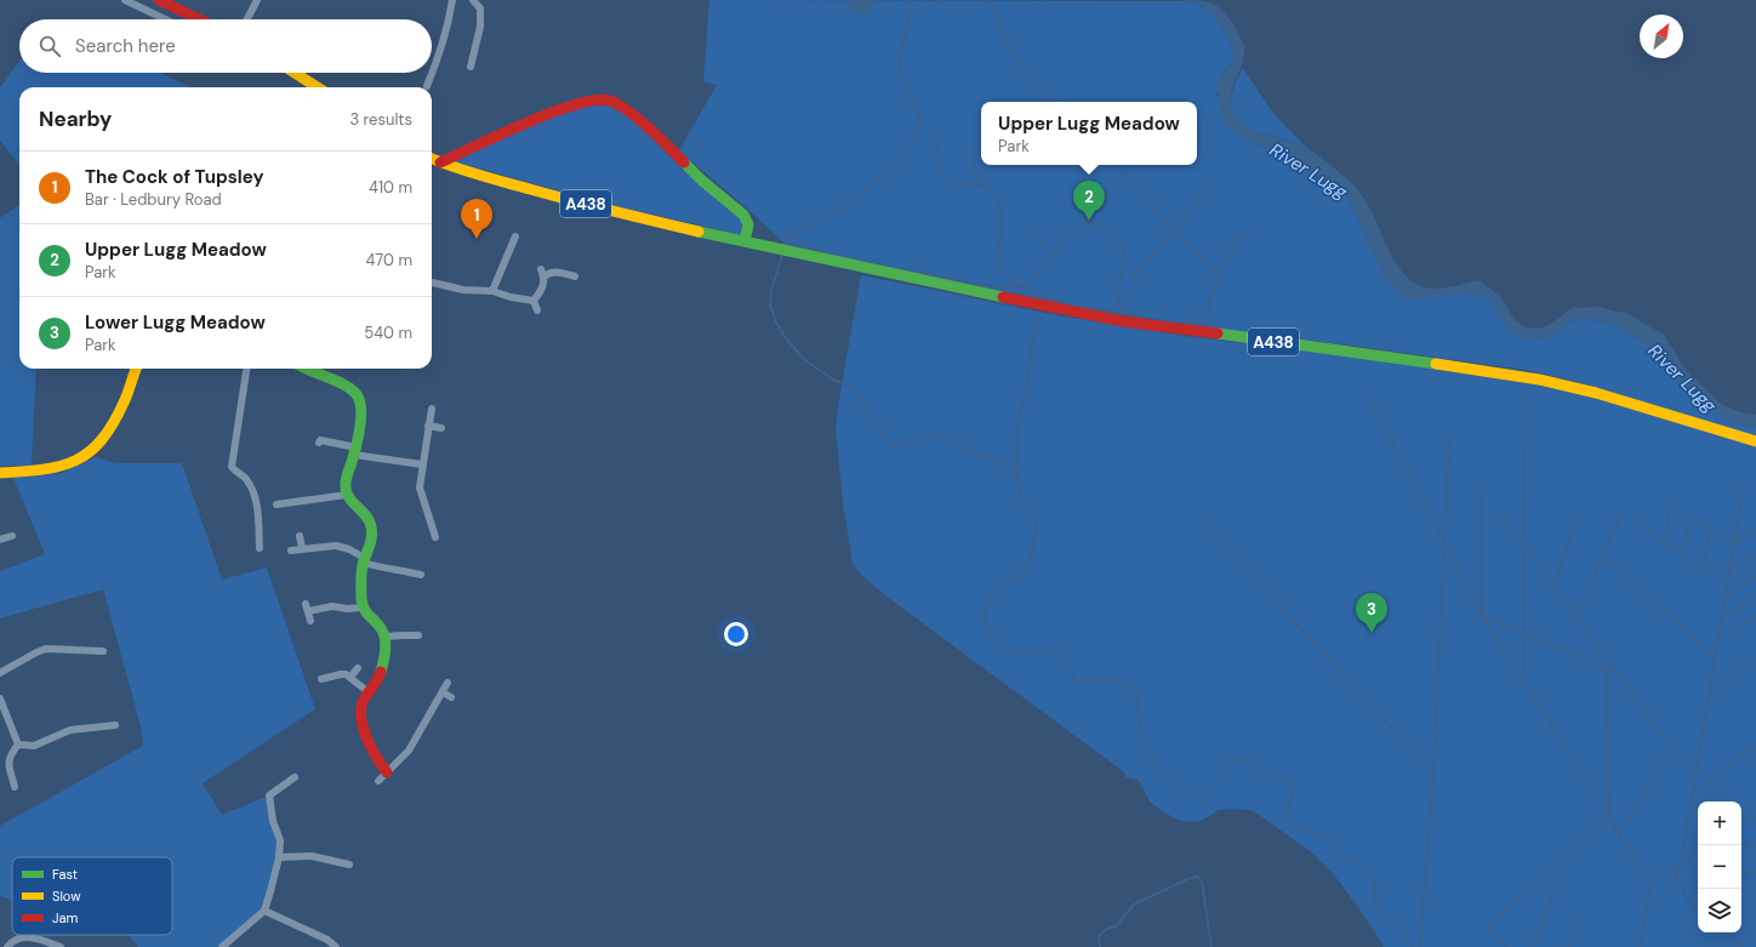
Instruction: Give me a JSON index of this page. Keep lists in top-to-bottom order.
{
  "streets": {
    "main road": ["A438"]
  },
  "water": ["River Lugg"],
  "legend": ["Fast", "Slow", "Jam"],
  "north": "top right",
  "page": {
    "search": "Search here",
    "heading": ["Nearby", "3 results"],
    "popup": ["Upper Lugg Meadow", "Park"],
    "list": [
      {
        "mark": "1",
        "name": "The Cock of Tupsley",
        "note": "Bar · Ledbury Road",
        "value": "410 m"
      },
      {
        "mark": "2",
        "name": "Upper Lugg Meadow",
        "note": "Park",
        "value": "470 m"
      },
      {
        "mark": "3",
        "name": "Lower Lugg Meadow",
        "note": "Park",
        "value": "540 m"
      }
    ],
    "pins": ["2", "1", "3"],
    "map_buttons": ["+", "−"]
  }
}
